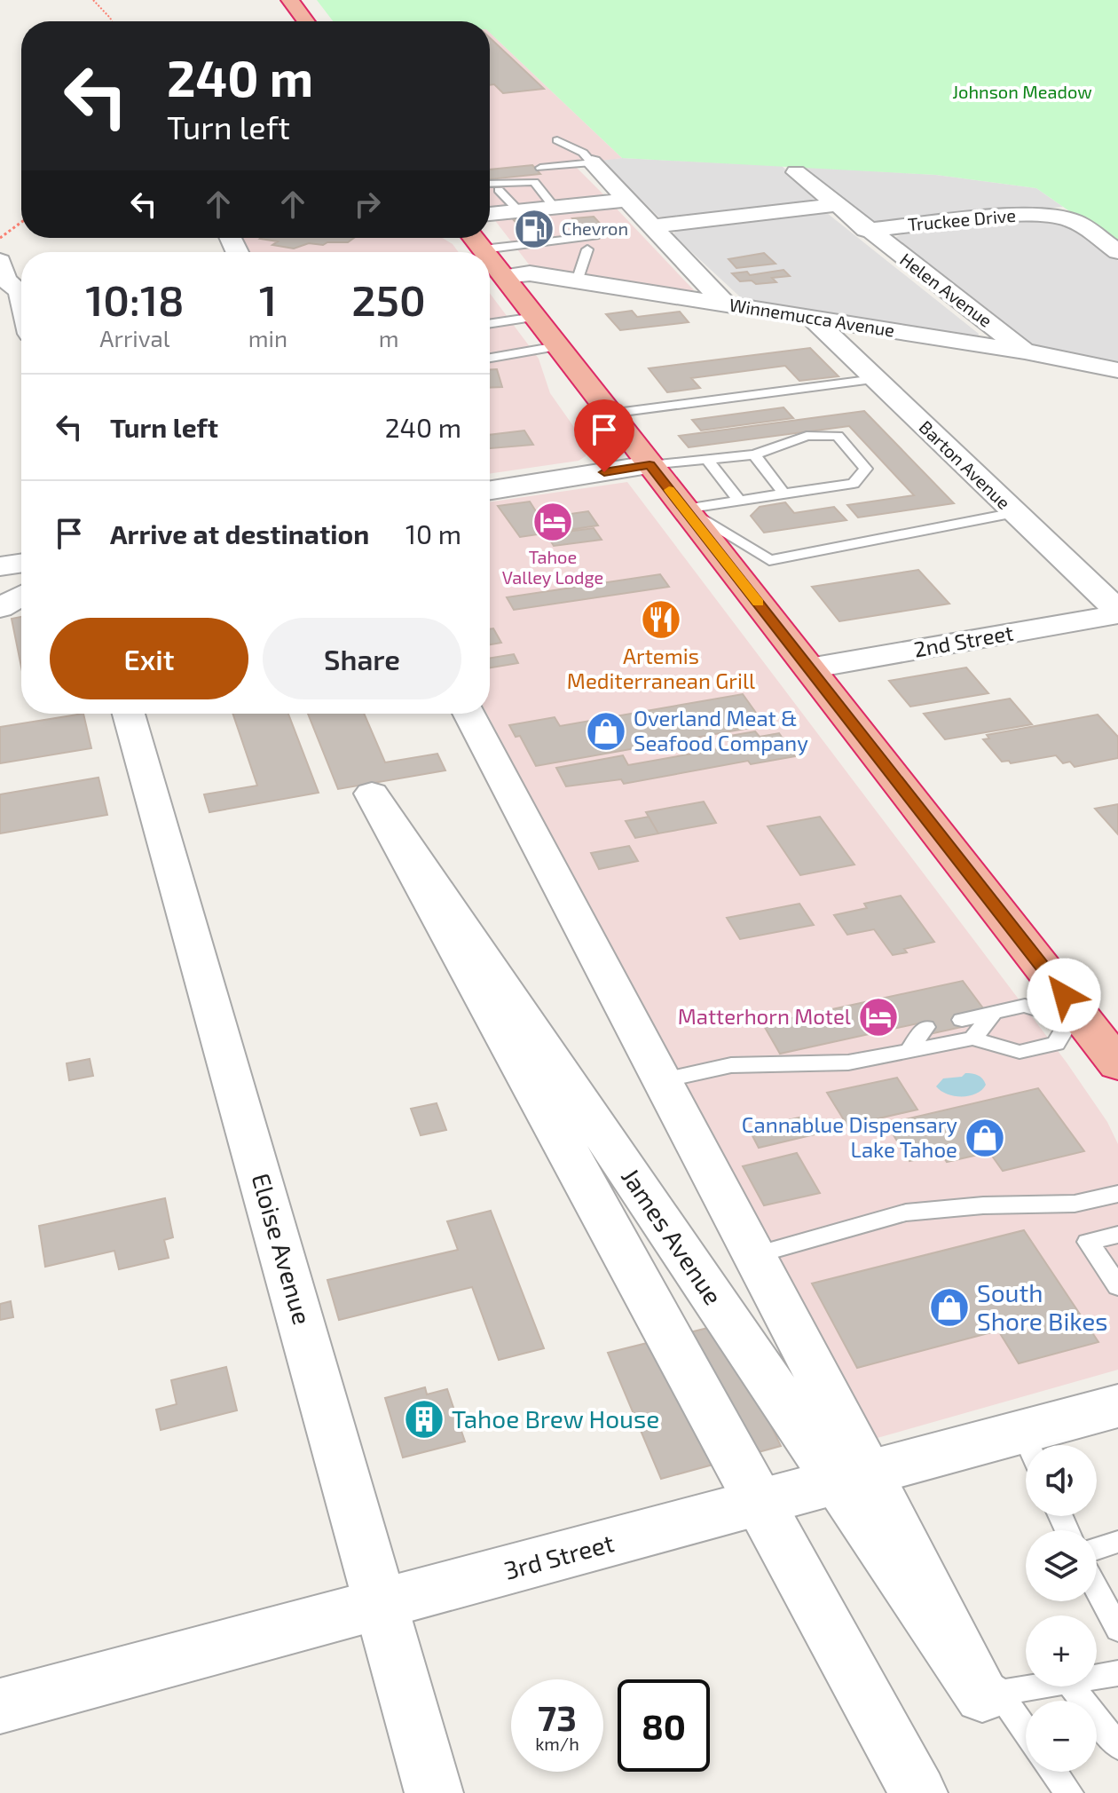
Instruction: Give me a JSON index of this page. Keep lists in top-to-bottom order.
{
  "streets": {
    "street": [
      "Truckee Drive",
      "Helen Avenue",
      "Winnemucca Avenue",
      "Barton Avenue",
      "2nd Street",
      "James Avenue",
      "Eloise Avenue",
      "3rd Street"
    ]
  },
  "crossings": [
    ["Truckee Drive", "Helen Avenue"],
    ["Helen Avenue", "Winnemucca Avenue"],
    ["Winnemucca Avenue", "Barton Avenue"],
    ["Barton Avenue", "2nd Street"],
    ["Eloise Avenue", "3rd Street"]
  ],
  "parks": ["Johnson Meadow"],
  "places": {
    "fuel station": ["Chevron"],
    "hotel": ["Tahoe Valley Lodge", "Matterhorn Motel"],
    "restaurant": ["Artemis Mediterranean Grill"],
    "shop": ["Overland Meat & Seafood Company", "Cannablue Dispensary Lake Tahoe", "South Shore Bikes"],
    "building": ["Tahoe Brew House"]
  },
  "page": {
    "turn": ["240 m", "Turn left"],
    "eta": [
      "10:18",
      "Arrival",
      "1",
      "min",
      "250",
      "m"
    ],
    "list": [
      {
        "name": "Turn left",
        "value": "240 m"
      },
      {
        "name": "Arrive at destination",
        "value": "10 m"
      }
    ],
    "buttons": ["Exit", "Share"],
    "map_buttons": ["+", "−"],
    "speed": "73 km/h",
    "limit": "80"
  }
}
